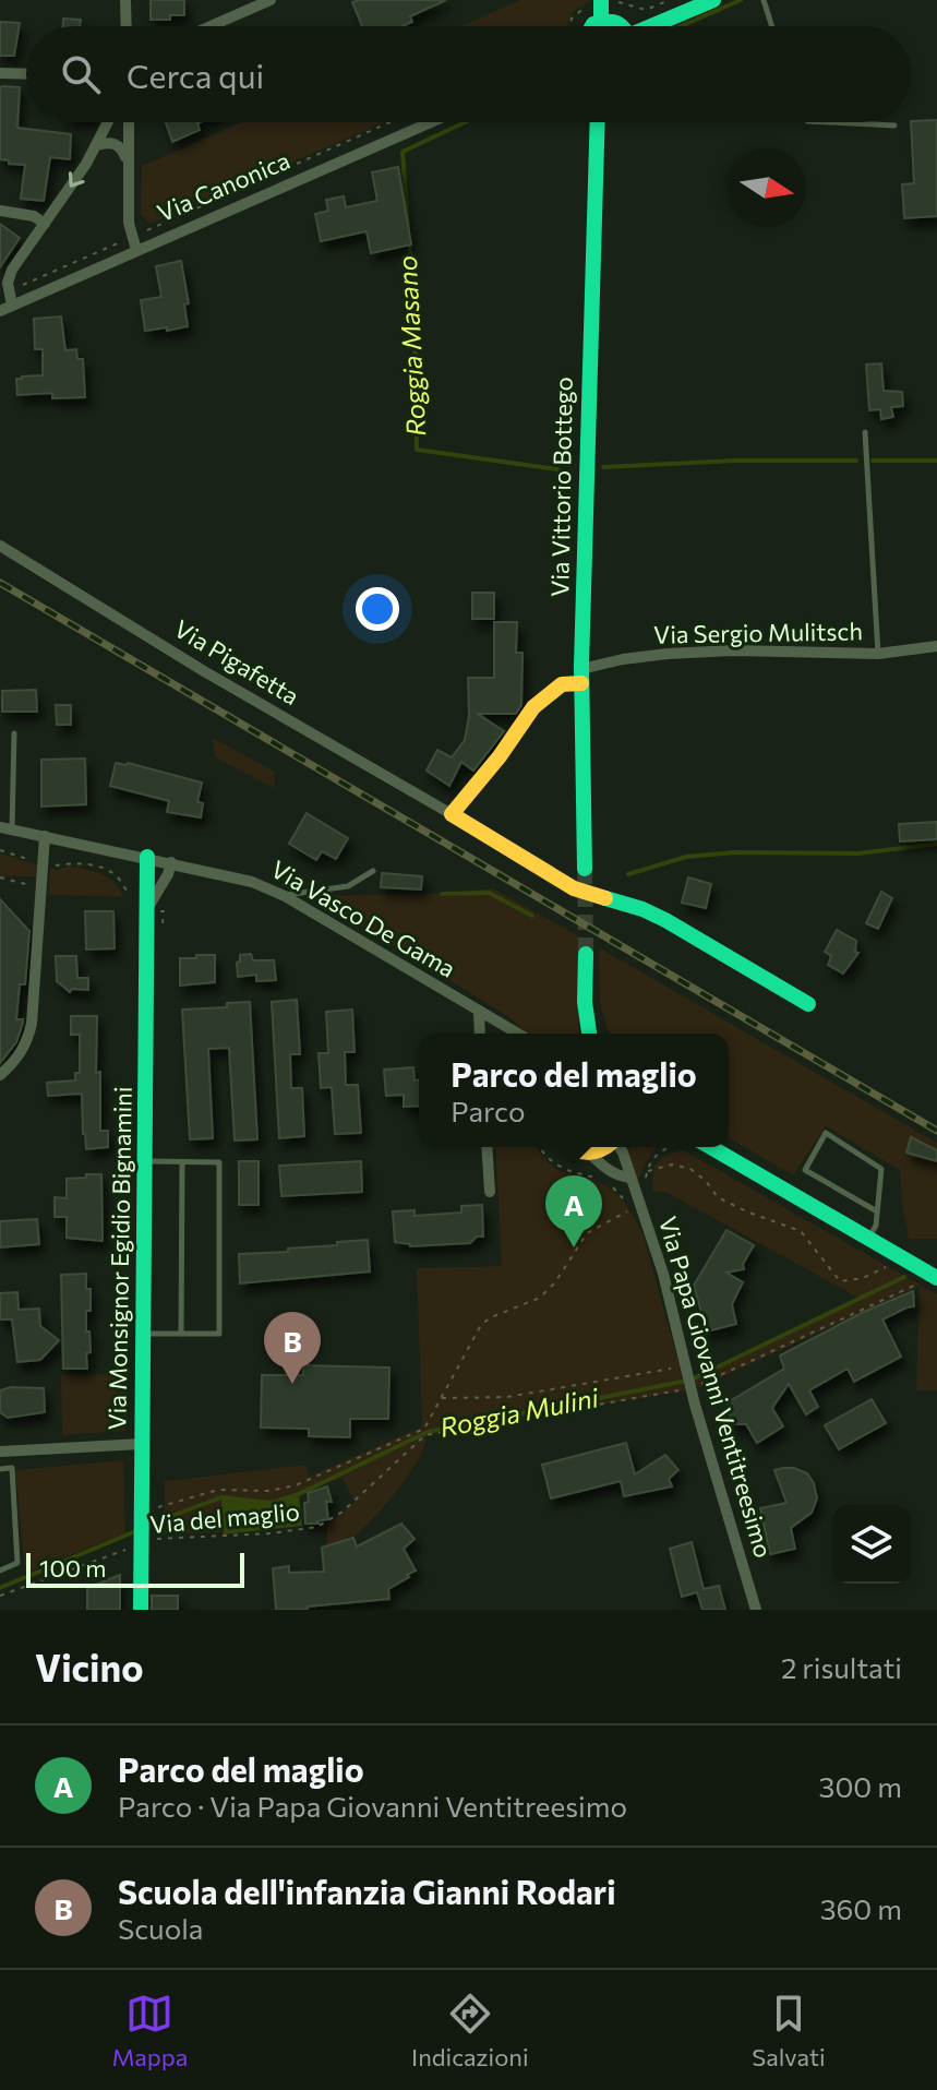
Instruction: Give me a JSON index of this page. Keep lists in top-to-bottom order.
{
  "streets": {
    "street": [
      "Via Canonica",
      "Via Vittorio Bottego",
      "Via Sergio Mulitsch",
      "Via Pigafetta",
      "Via Vasco De Gama",
      "Via Monsignor Egidio Bignamini",
      "Via Papa Giovanni Ventitreesimo"
    ],
    "path": ["Via del maglio"]
  },
  "crossings": [
    ["Via Vittorio Bottego", "Via Sergio Mulitsch"],
    ["Via Vasco De Gama", "Via Monsignor Egidio Bignamini"],
    ["Via Monsignor Egidio Bignamini", "Via del maglio"]
  ],
  "water": ["Roggia Masano", "Roggia Mulini"],
  "scale_bar": "100 m",
  "north": "right",
  "page": {
    "search": "Cerca qui",
    "popup": ["Parco del maglio", "Parco"],
    "pins": ["A", "B"],
    "scale": "100 m",
    "heading": ["Vicino", "2 risultati"],
    "list": [
      {
        "mark": "A",
        "name": "Parco del maglio",
        "note": "Parco · Via Papa Giovanni Ventitreesimo",
        "value": "300 m"
      },
      {
        "mark": "B",
        "name": "Scuola dell'infanzia Gianni Rodari",
        "note": "Scuola",
        "value": "360 m"
      }
    ],
    "nav": ["Mappa", "Indicazioni", "Salvati"]
  }
}
